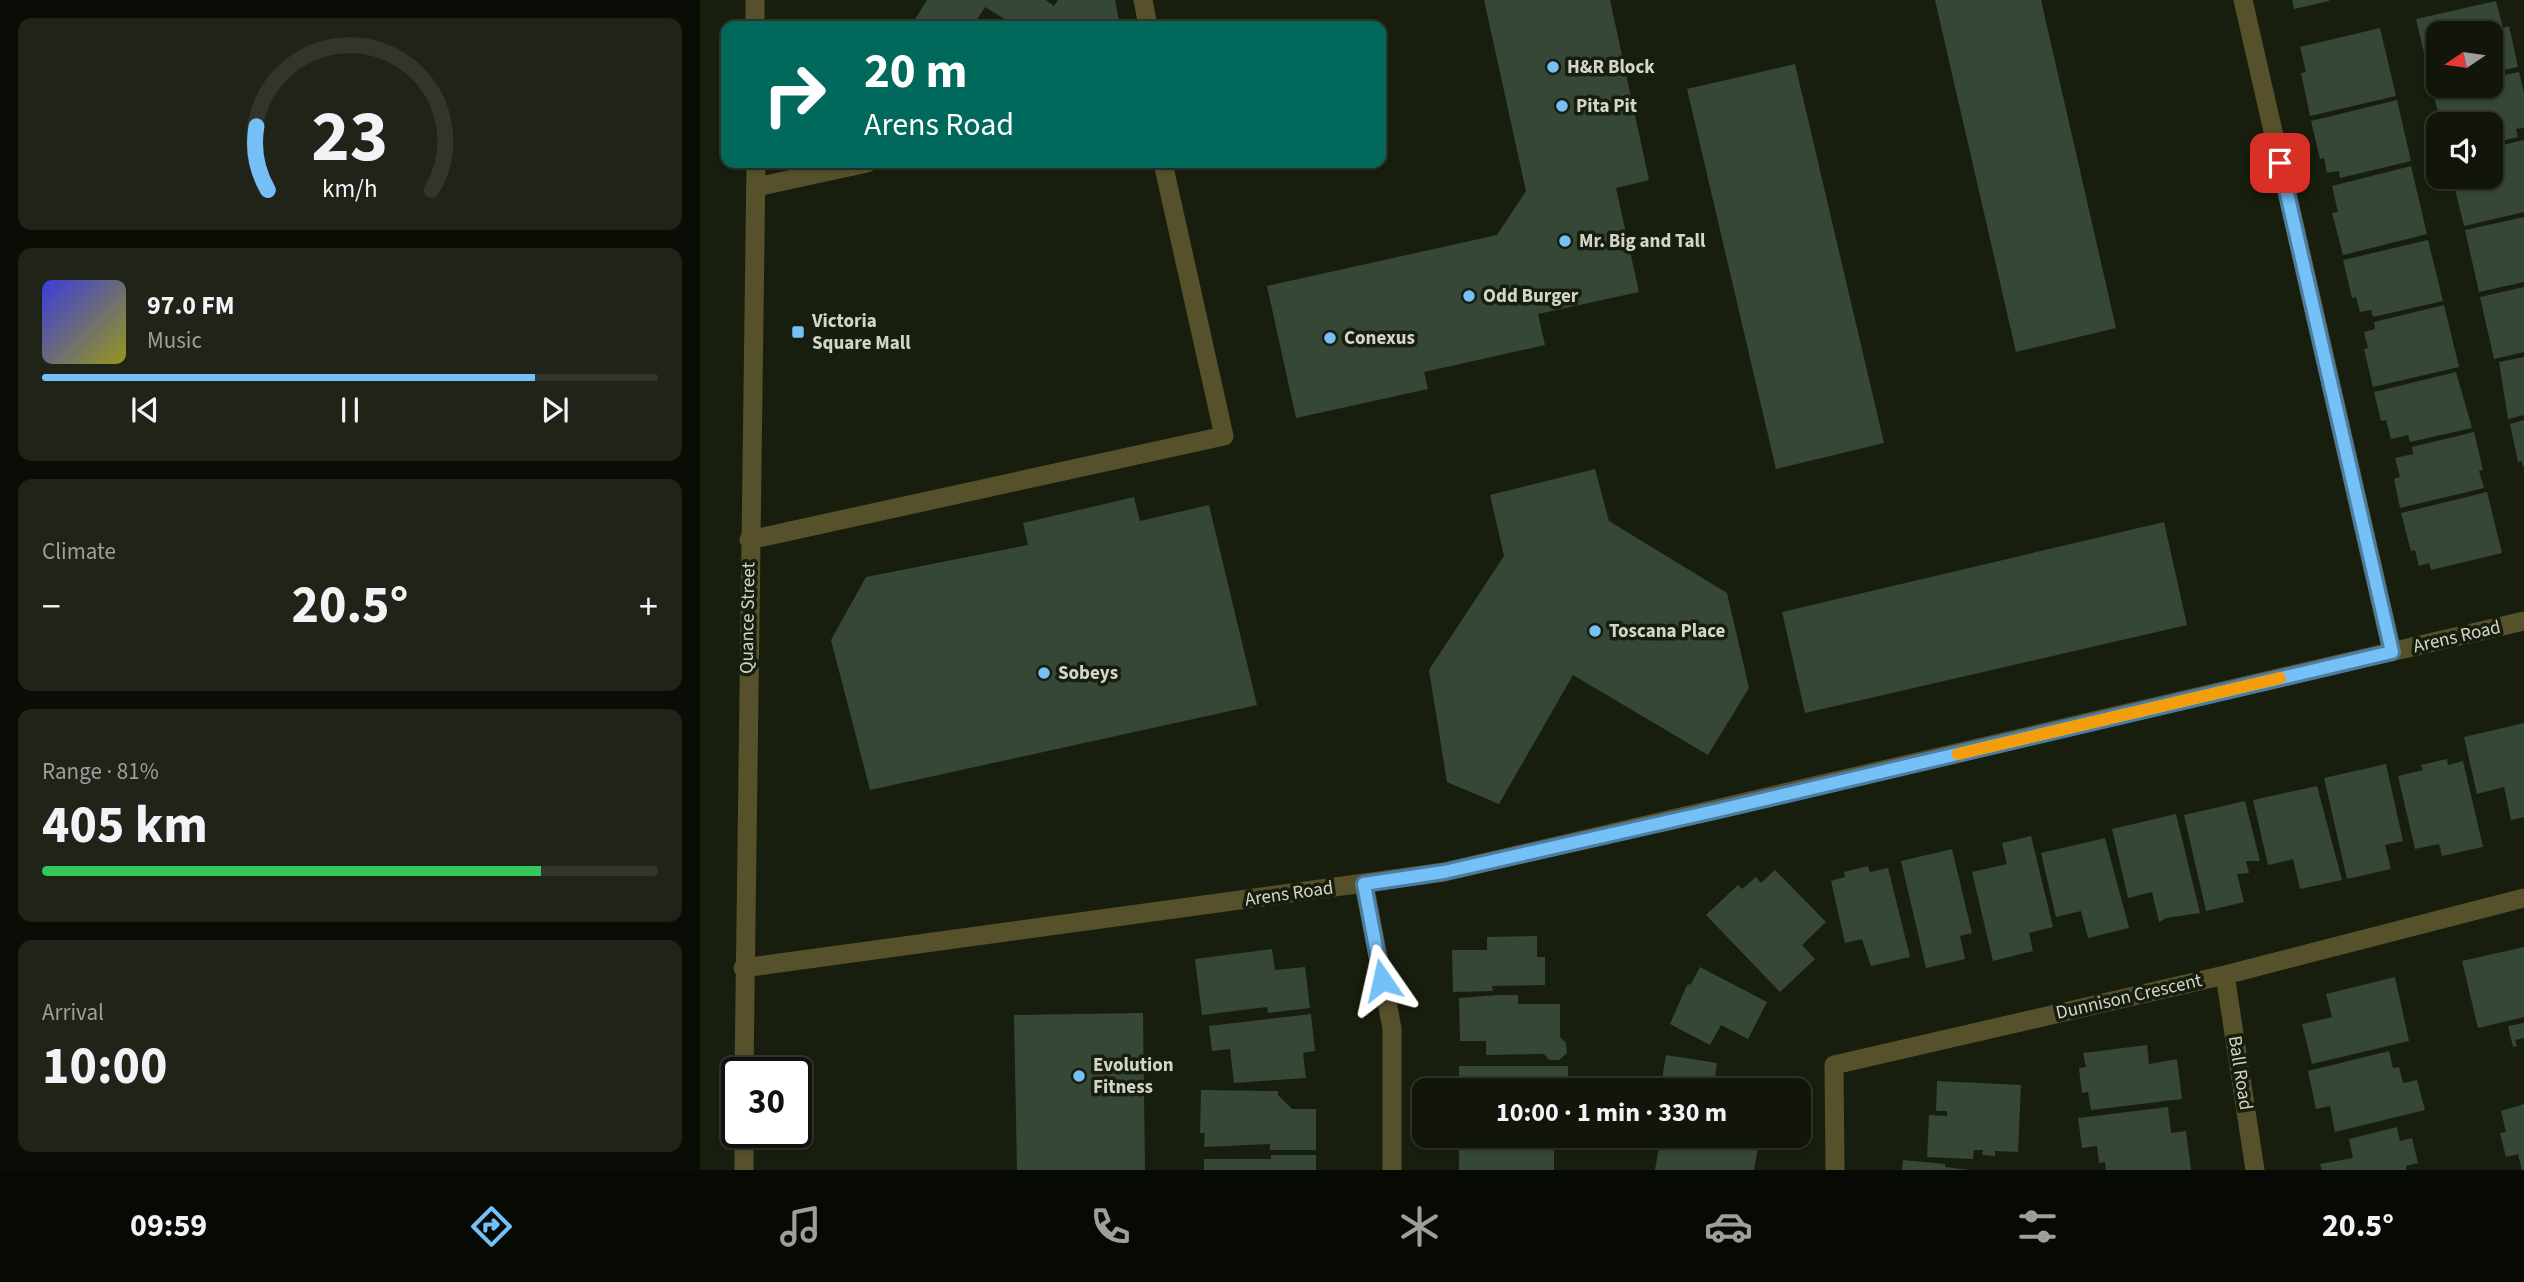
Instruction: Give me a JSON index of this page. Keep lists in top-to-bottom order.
{
  "streets": {
    "street": [
      "Quance Street",
      "Arens Road",
      "Dunnison Crescent",
      "Ball Road"
    ]
  },
  "crossings": [
    ["Quance Street", "Arens Road"],
    ["Dunnison Crescent", "Ball Road"]
  ],
  "places": {
    "other": [
      "H&R Block",
      "Pita Pit",
      "Mr. Big and Tall",
      "Odd Burger",
      "Conexus",
      "Toscana Place",
      "Sobeys",
      "Evolution Fitness"
    ],
    "transit": ["Victoria Square Mall"]
  },
  "north": "left",
  "page": {
    "turn": ["20 m", "Arens Road"],
    "song": ["97.0 FM", "Music"],
    "tile": [
      "Climate",
      ["Range · 81%", "405 km"],
      ["Arrival", "10:00"]
    ],
    "heat": ["−", "20.5°", "+"],
    "limit": "30",
    "trip": "10:00 · 1 min · 330 m",
    "tabs": ["09:59", "20.5°"],
    "gauge": ["23", "km/h"]
  }
}
